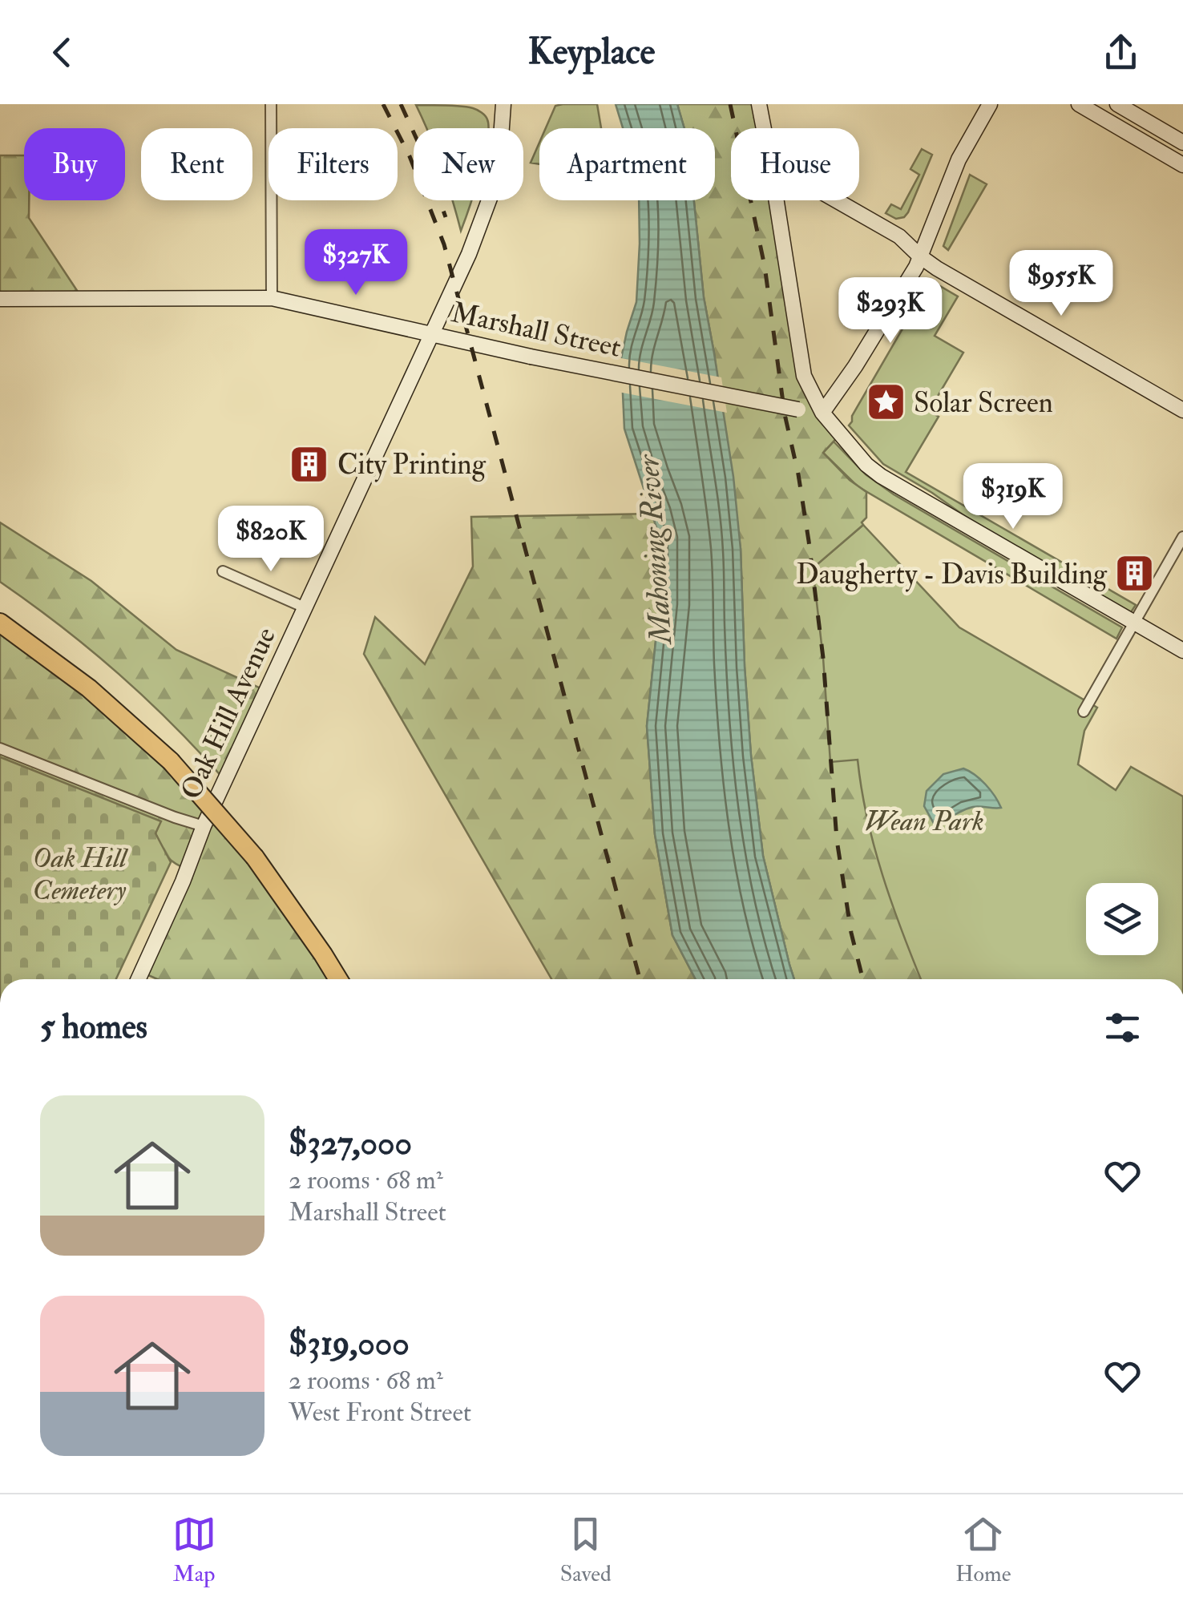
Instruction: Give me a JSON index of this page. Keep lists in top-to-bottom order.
{
  "streets": {
    "street": ["Marshall Street", "Oak Hill Avenue"]
  },
  "crossings": [
    ["Marshall Street", "Oak Hill Avenue"]
  ],
  "water": ["Mahoning River"],
  "parks": ["Wean Park", "Oak Hill Cemetery"],
  "places": {
    "place": ["Solar Screen"],
    "building": ["City Printing", "Daugherty - Davis Building"]
  },
  "page": {
    "header": "Keyplace",
    "chip": [
      "Buy",
      "Rent",
      "Filters",
      "New",
      "Apartment",
      "House"
    ],
    "price": [
      "$327K",
      "$955K",
      "$293K",
      "$319K",
      "$820K"
    ],
    "heading": "5 homes",
    "list": [
      {
        "name": "$327,000",
        "note": "2 rooms · 68 m² · Marshall Street"
      },
      {
        "name": "$319,000",
        "note": "2 rooms · 68 m² · West Front Street"
      }
    ],
    "tabs": ["Map", "Saved", "Home"]
  }
}
